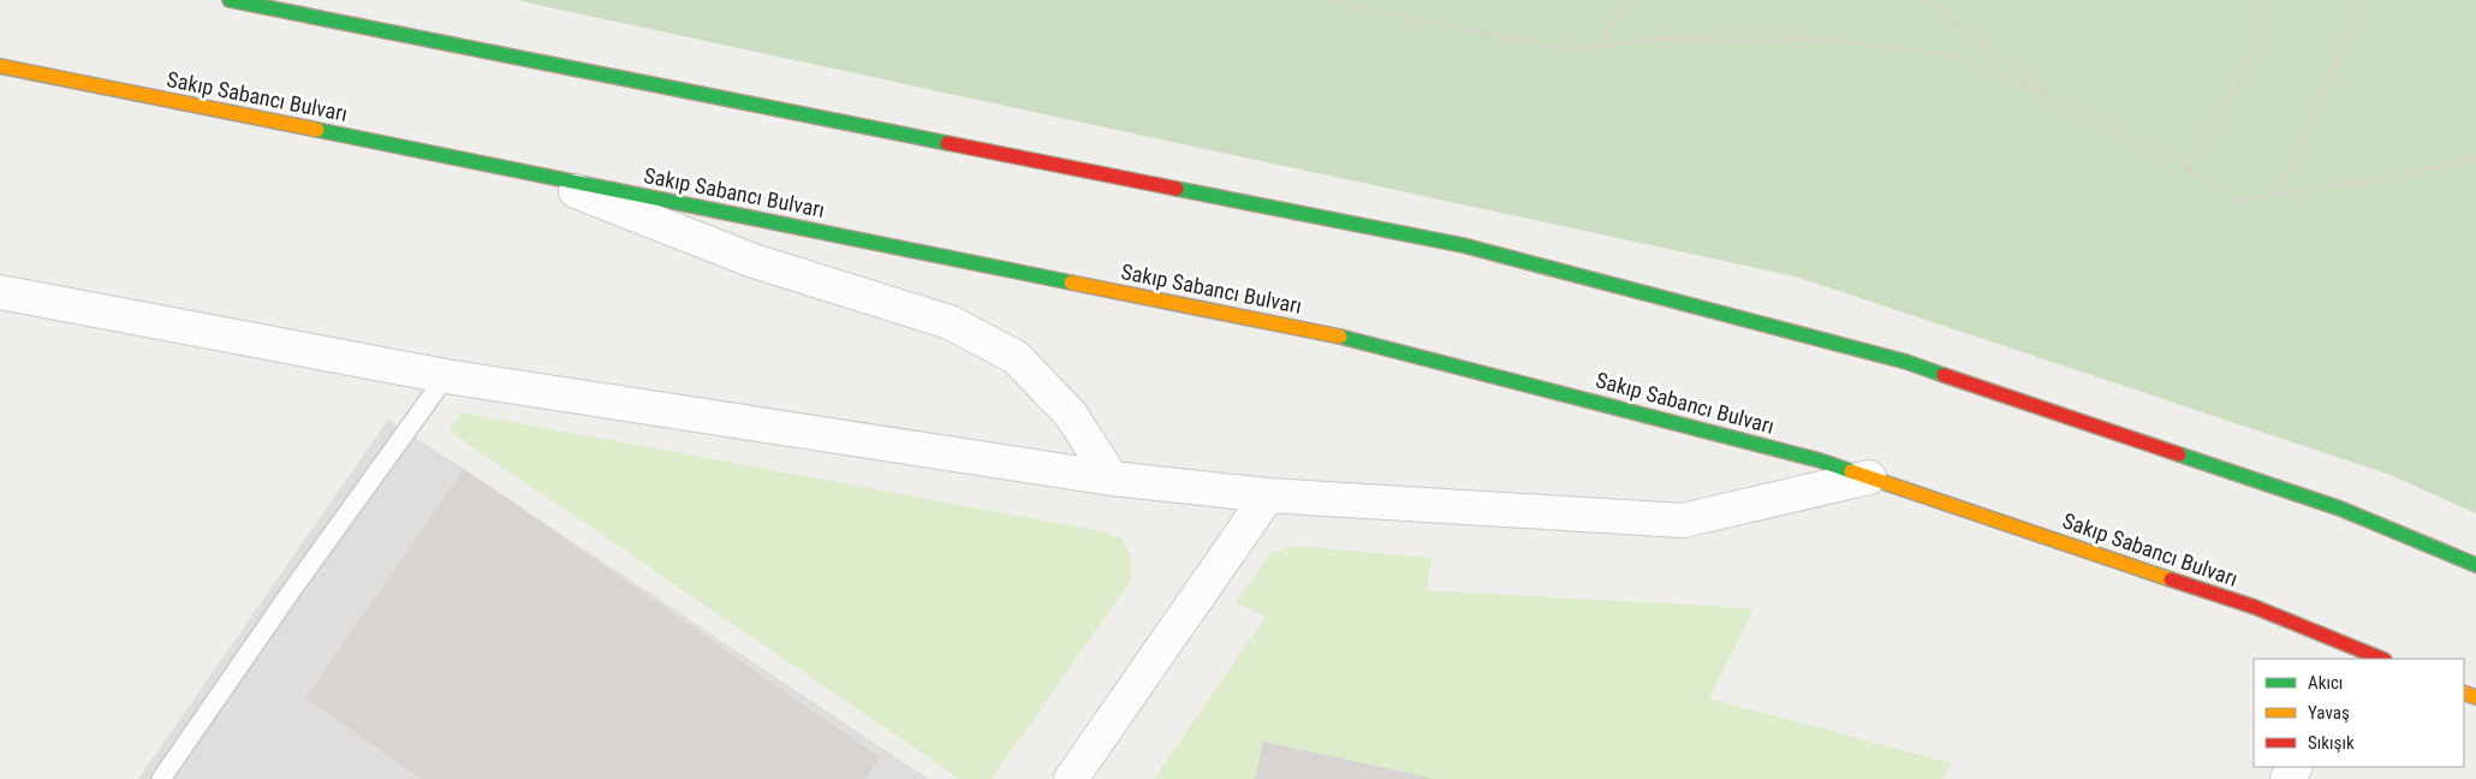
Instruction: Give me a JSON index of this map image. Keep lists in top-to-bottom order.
{
  "streets": {
    "main road": ["Sakıp Sabancı Bulvarı"]
  },
  "legend": ["Akıcı", "Yavaş", "Sıkışık"]
}
